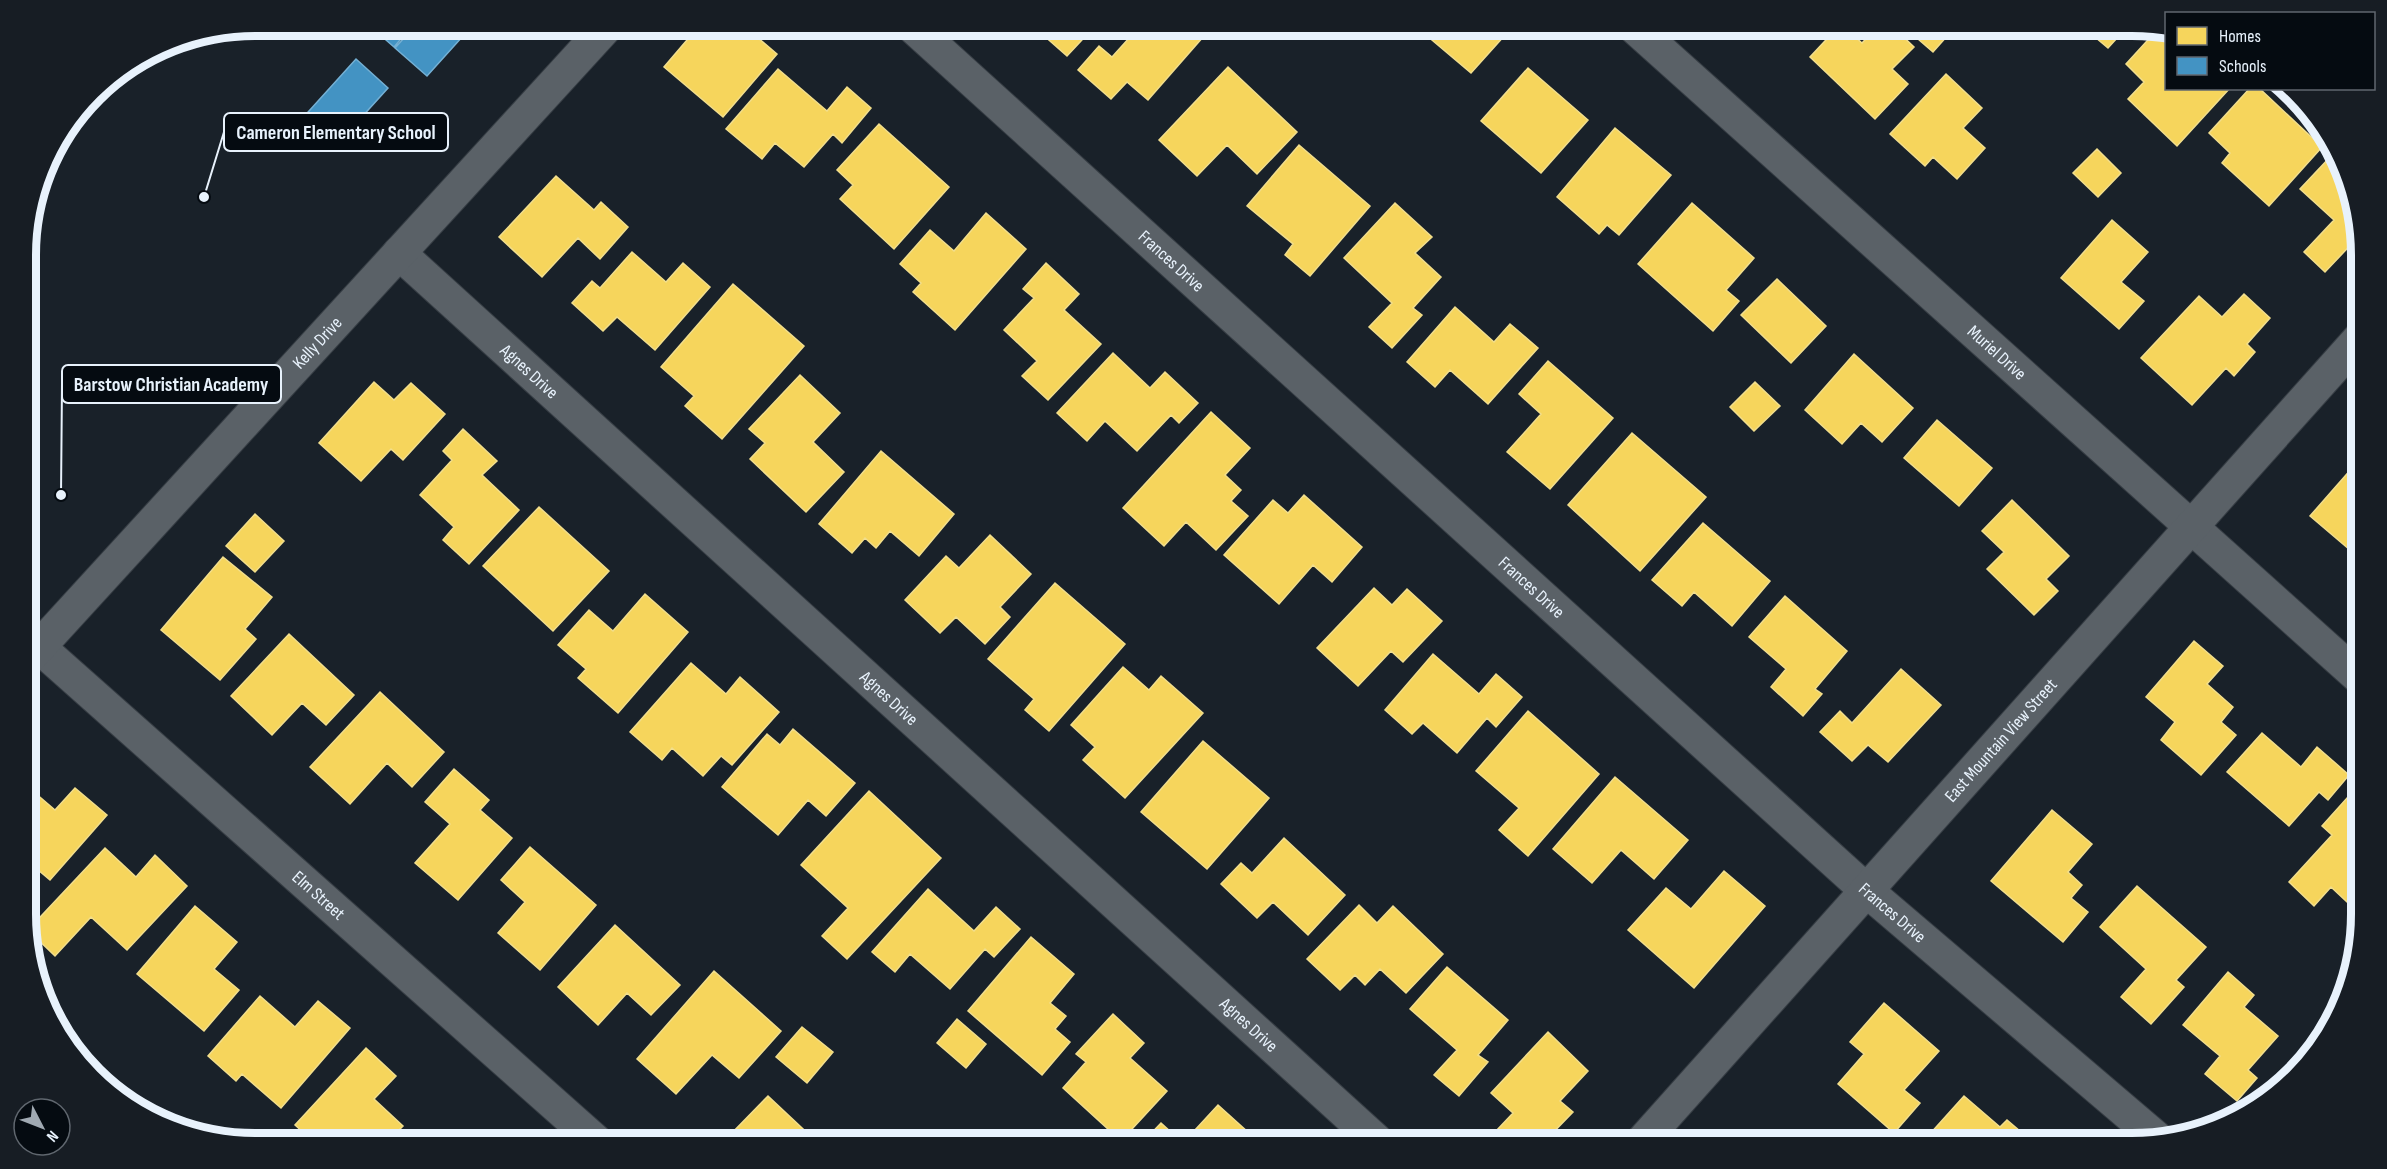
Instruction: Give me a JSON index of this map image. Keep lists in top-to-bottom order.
{
  "streets": {
    "street": [
      "Frances Drive",
      "Kelly Drive",
      "Muriel Drive",
      "Agnes Drive",
      "East Mountain View Street",
      "Elm Street"
    ]
  },
  "crossings": [
    ["Frances Drive", "East Mountain View Street"],
    ["Kelly Drive", "Agnes Drive"],
    ["Muriel Drive", "East Mountain View Street"]
  ],
  "places": ["Cameron Elementary School", "Barstow Christian Academy"],
  "legend": ["Homes", "Schools"],
  "north": "bottom right"
}
